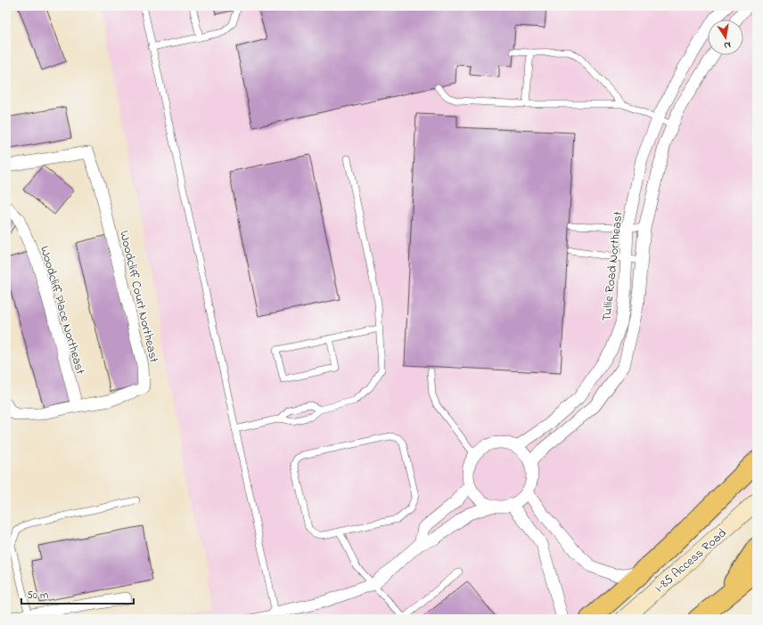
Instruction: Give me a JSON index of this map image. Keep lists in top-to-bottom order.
{
  "streets": {
    "main road": ["I-85 Access Road"],
    "street": ["Tullie Road Northeast", "Woodcliff Court Northeast", "Woodcliff Place Northeast"]
  },
  "crossings": [
    ["Woodcliff Court Northeast", "Woodcliff Place Northeast"]
  ],
  "scale_bar": "50 m",
  "north": "bottom"
}
